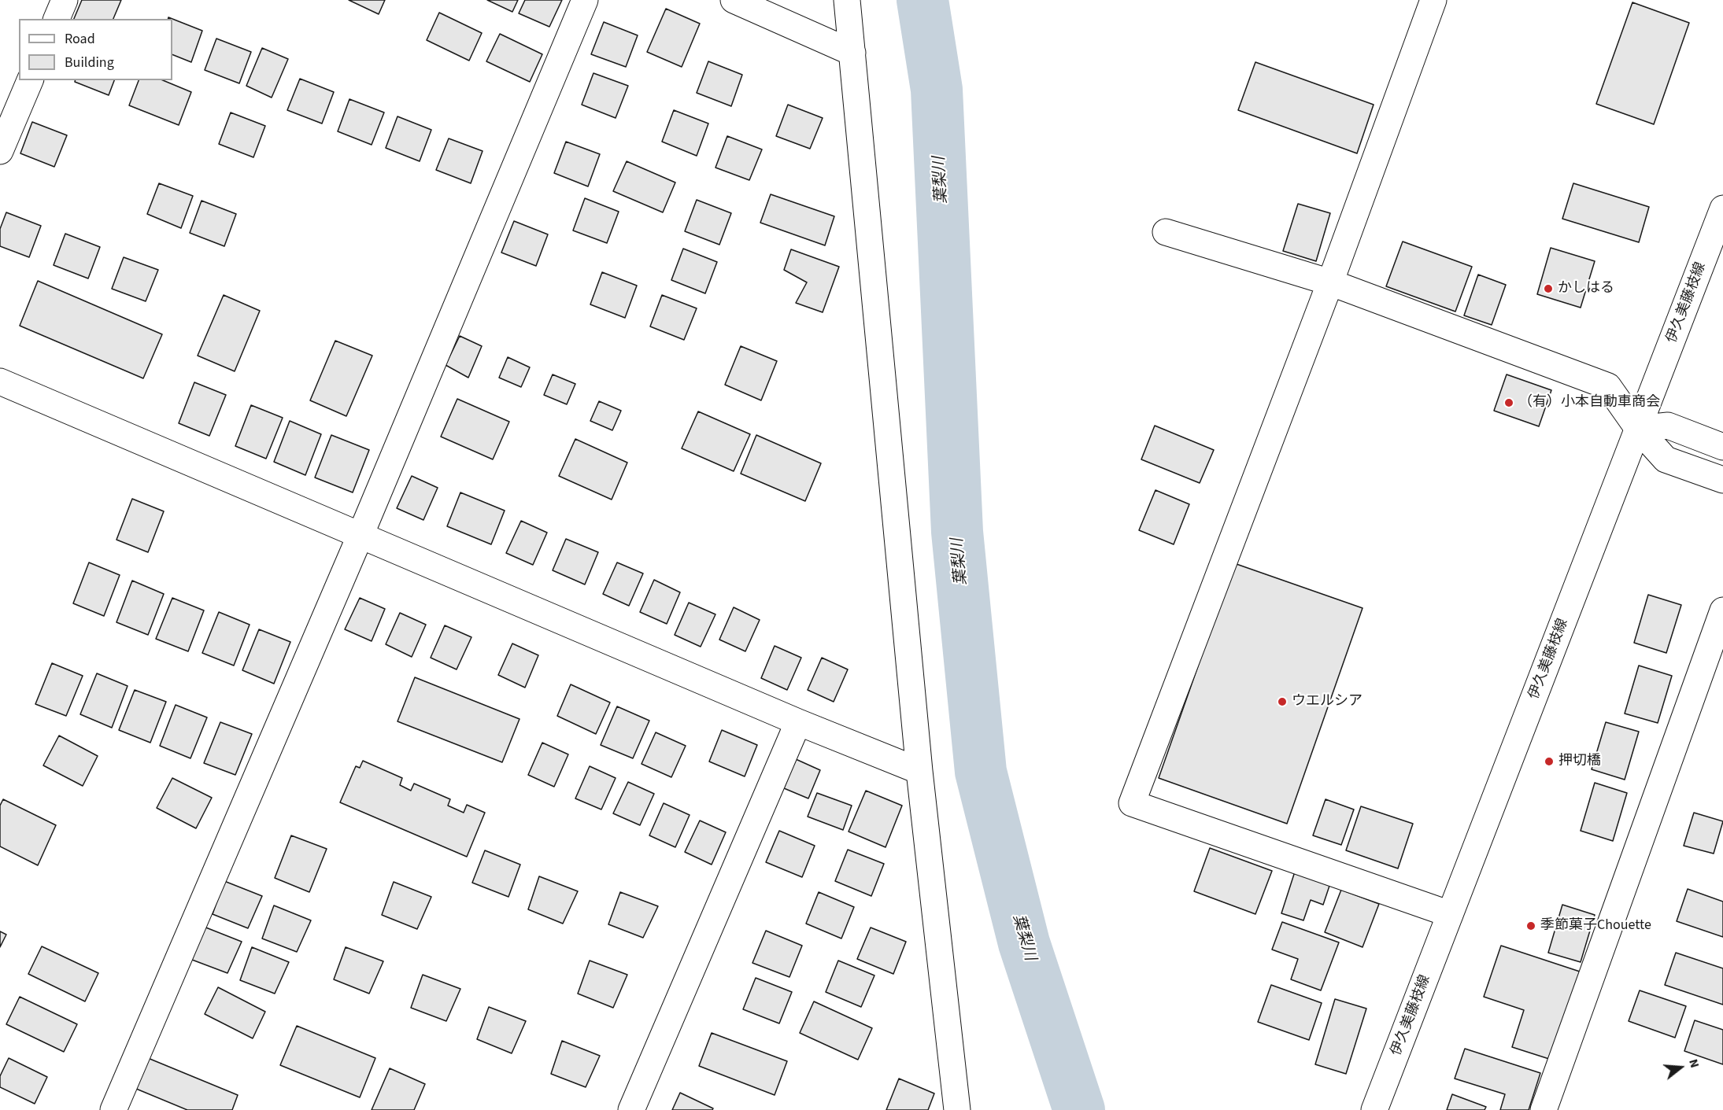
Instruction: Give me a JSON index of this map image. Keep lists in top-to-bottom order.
{
  "streets": {
    "street": ["伊久美藤枝線"]
  },
  "water": ["葉梨川"],
  "places": [
    "かしはる",
    "（有）小本自動車商会",
    "ウエルシア",
    "押切橋",
    "季節菓子Chouette"
  ],
  "legend": ["Road", "Building"],
  "north": "right"
}
